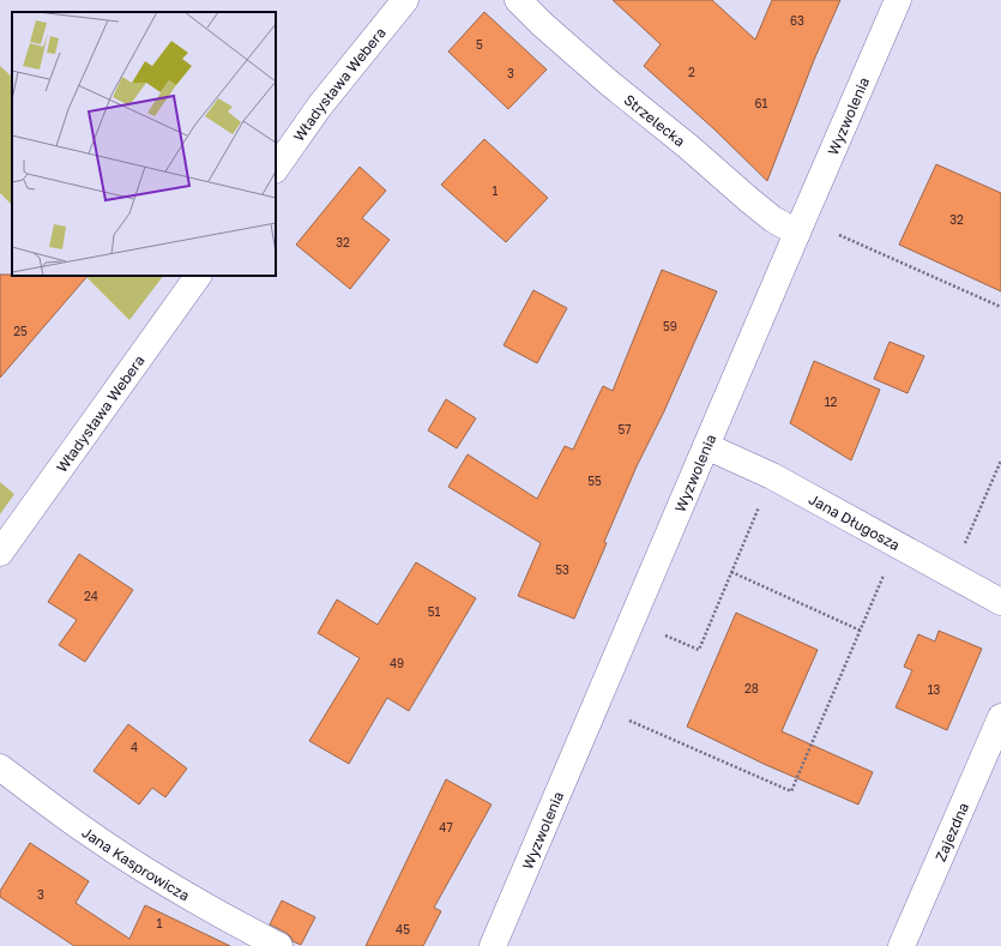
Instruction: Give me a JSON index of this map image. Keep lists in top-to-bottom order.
{
  "streets": {
    "street": [
      "Władysława Webera",
      "Wyzwolenia",
      "Strzelecka",
      "Jana Długosza",
      "Zajezdna",
      "Jana Kasprowicza"
    ]
  },
  "crossings": [
    ["Wyzwolenia", "Strzelecka"],
    ["Wyzwolenia", "Jana Długosza"]
  ],
  "house_numbers": [
    "63",
    "5",
    "2",
    "3",
    "61",
    "1",
    "32",
    "32",
    "59",
    "25",
    "12",
    "57",
    "55",
    "53",
    "24",
    "51",
    "49",
    "28",
    "13",
    "4",
    "47",
    "3",
    "1",
    "45"
  ]
}
